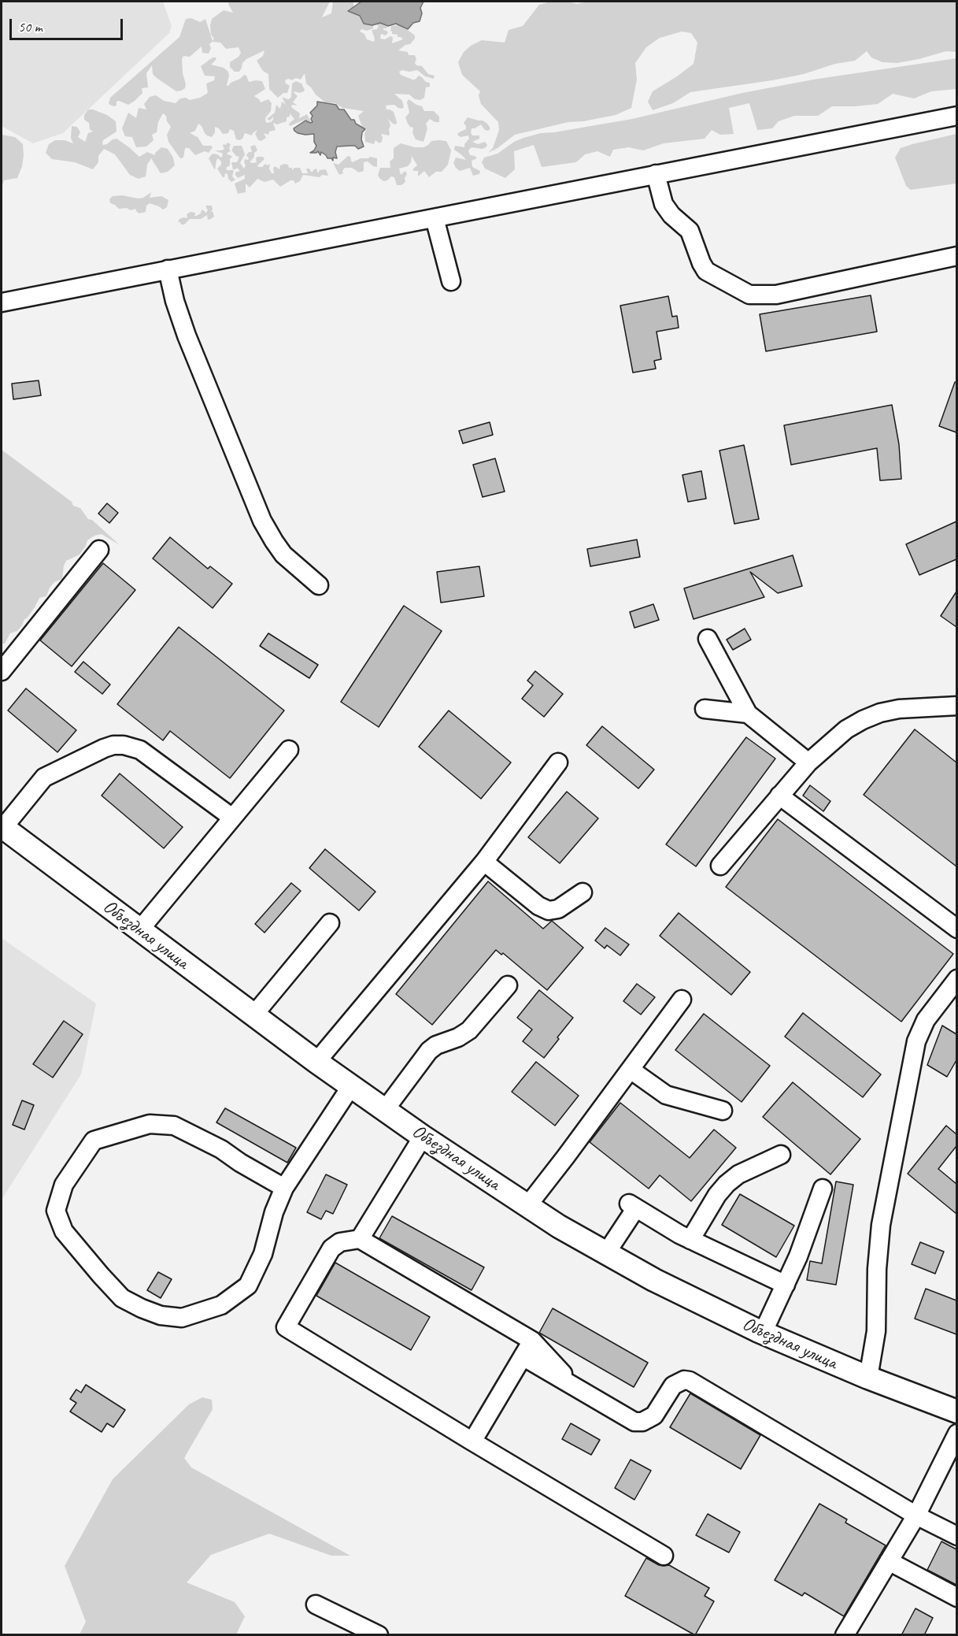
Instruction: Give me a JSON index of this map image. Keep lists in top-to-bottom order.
{
  "streets": {
    "main road": ["Объездная улица"]
  },
  "scale_bar": "50 m"
}
